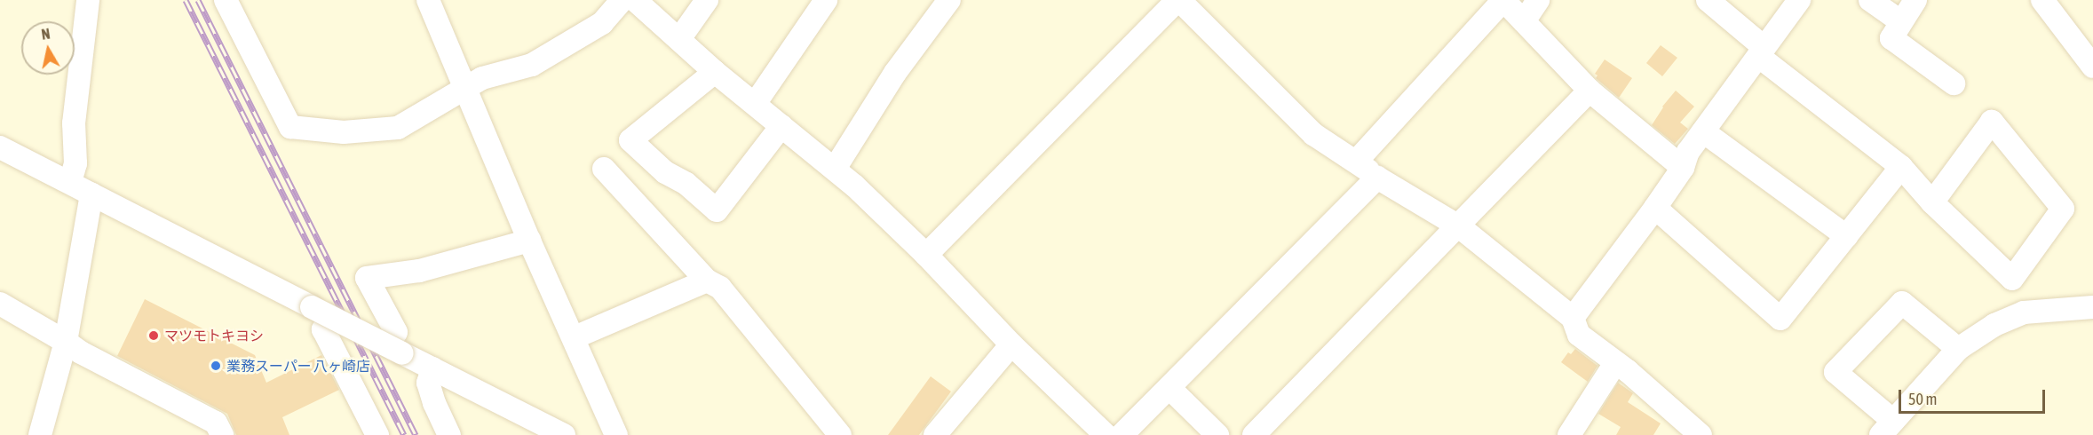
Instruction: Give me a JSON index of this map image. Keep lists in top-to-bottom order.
{
  "places": ["マツモトキヨシ", "業務スーパー 八ヶ崎店"],
  "scale_bar": "50 m",
  "north": "top"
}
